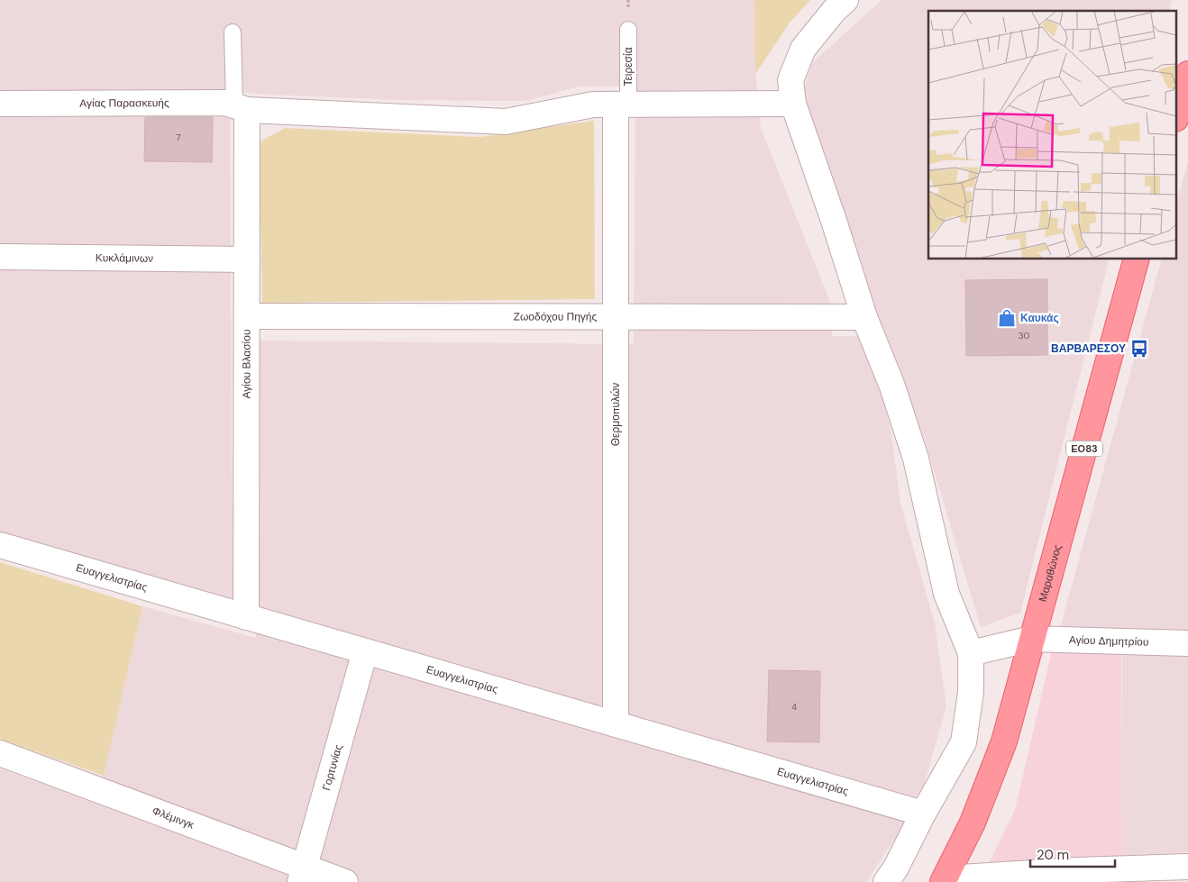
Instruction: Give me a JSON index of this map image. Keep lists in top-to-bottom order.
{
  "streets": {
    "main road": ["ΕΟ83", "Μαραθώνος"],
    "street": [
      "Αγίας Παρασκευής",
      "Κυκλάμινων",
      "Ζωοδόχου Πηγής",
      "Αγίου Βλασίου",
      "Θερμοπυλών",
      "Ευαγγελιστρίας",
      "Αγίου Δημητρίου",
      "Γορτυνίας",
      "Φλέμινγκ"
    ],
    "lane": ["Τειρεσία"]
  },
  "crossings": [
    ["Τειρεσία", "Αγίας Παρασκευής"],
    ["Τειρεσία", "Θερμοπυλών"],
    ["Αγίας Παρασκευής", "Αγίου Βλασίου"],
    ["Αγίας Παρασκευής", "Θερμοπυλών"],
    ["Κυκλάμινων", "Αγίου Βλασίου"],
    ["Ζωοδόχου Πηγής", "Αγίου Βλασίου"],
    ["Ζωοδόχου Πηγής", "Θερμοπυλών"],
    ["Αγίου Βλασίου", "Ευαγγελιστρίας"],
    ["Θερμοπυλών", "Ευαγγελιστρίας"],
    ["Μαραθώνος", "Αγίου Δημητρίου"],
    ["Ευαγγελιστρίας", "Γορτυνίας"],
    ["Γορτυνίας", "Φλέμινγκ"]
  ],
  "places": {
    "shop": ["Καυκάς"],
    "bus stop": ["ΒΑΡΒΑΡΕΣΟΥ"]
  },
  "house_numbers": ["7", "30", "4"],
  "scale_bar": "20 m"
}
